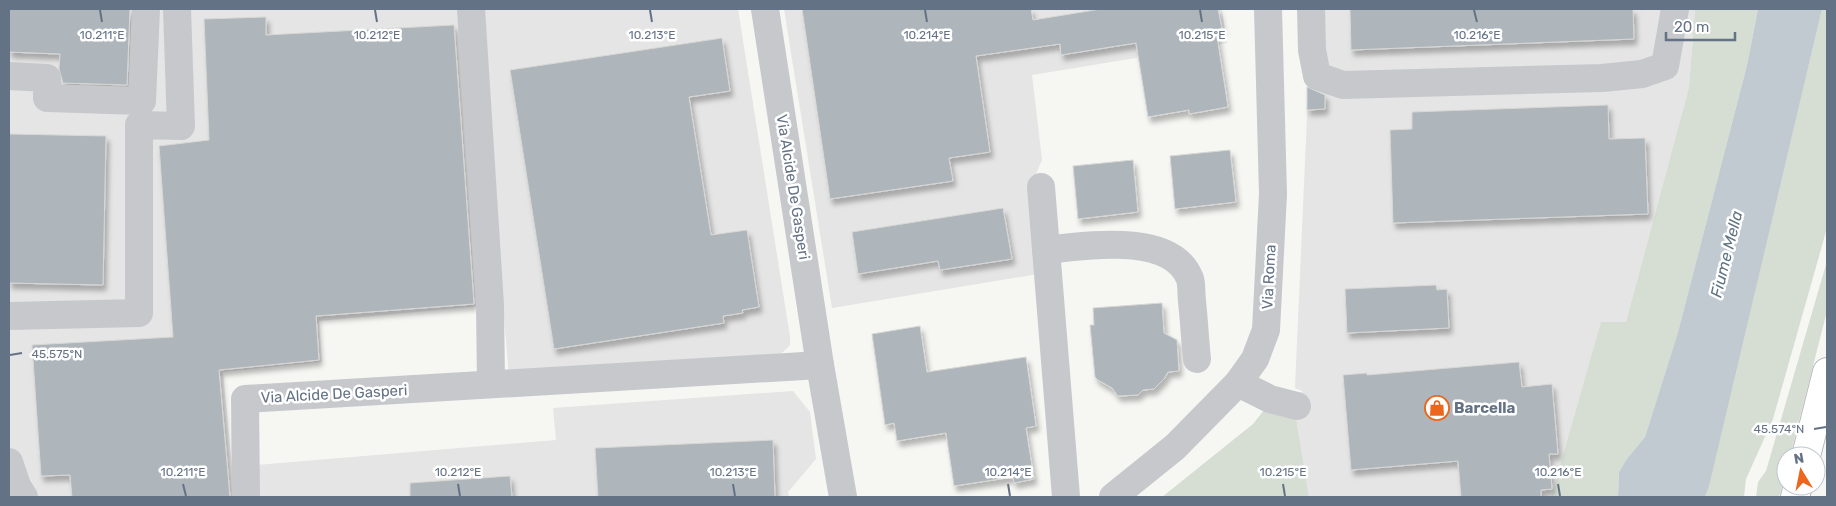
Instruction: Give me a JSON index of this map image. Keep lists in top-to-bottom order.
{
  "streets": {
    "street": ["Via Alcide De Gasperi", "Via Roma"]
  },
  "water": ["Fiume Mella"],
  "places": {
    "shop": ["Barcella"]
  },
  "scale_bar": "20 m",
  "north": "top",
  "coordinates": [
    "10.211°E",
    "10.212°E",
    "10.213°E",
    "10.214°E",
    "10.215°E",
    "10.216°E",
    "45.575°N",
    "45.574°N"
  ]
}
